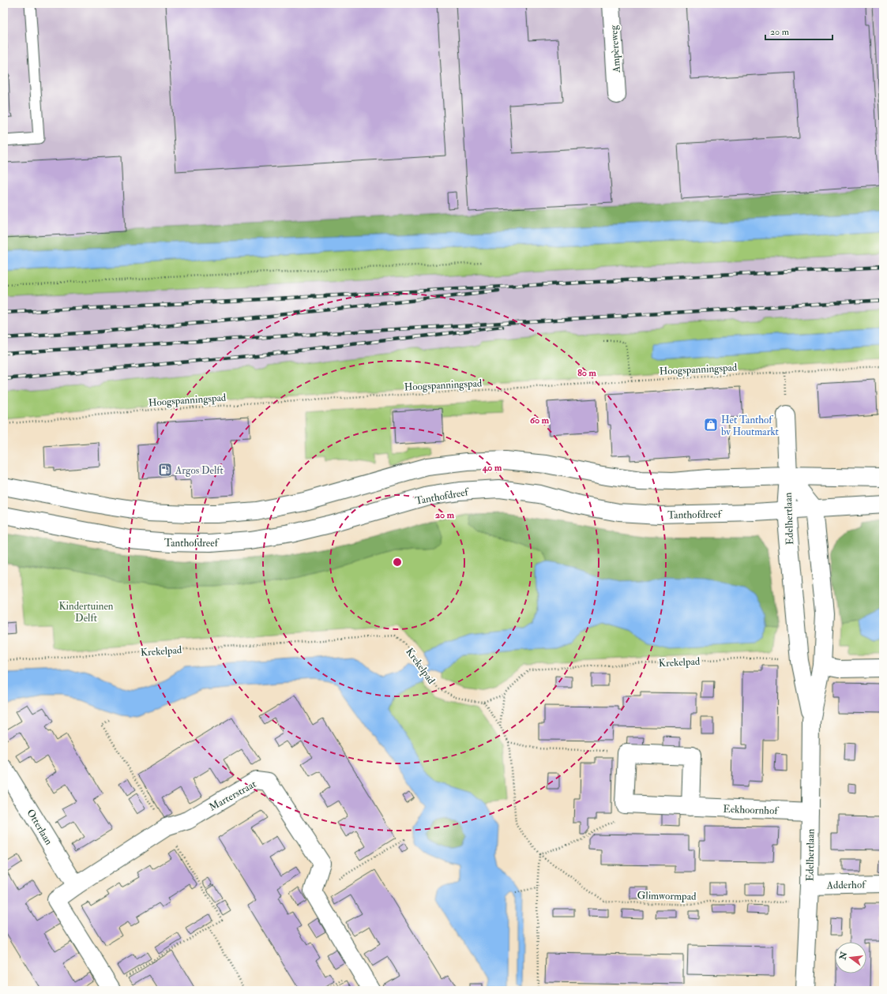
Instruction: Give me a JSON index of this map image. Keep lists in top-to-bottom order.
{
  "streets": {
    "street": [
      "Ampèreweg",
      "Tanthofdreef",
      "Edelhertlaan",
      "Marterstraat",
      "Eekhoornhof",
      "Otterlaan",
      "Adderhof"
    ],
    "path": ["Hoogspanningspad", "Krekelpad", "Glimwormpad"]
  },
  "crossings": [
    ["Tanthofdreef", "Edelhertlaan"],
    ["Edelhertlaan", "Krekelpad"],
    ["Edelhertlaan", "Eekhoornhof"],
    ["Edelhertlaan", "Adderhof"],
    ["Edelhertlaan", "Glimwormpad"],
    ["Marterstraat", "Otterlaan"]
  ],
  "parks": ["Kindertuinen Delft"],
  "places": {
    "shop": ["Het Tanthof bv Houtmarkt"],
    "fuel station": ["Argos Delft"]
  },
  "scale_bar": "20 m",
  "north": "left",
  "rings": [
    "80 m",
    "60 m",
    "40 m",
    "20 m"
  ]
}
